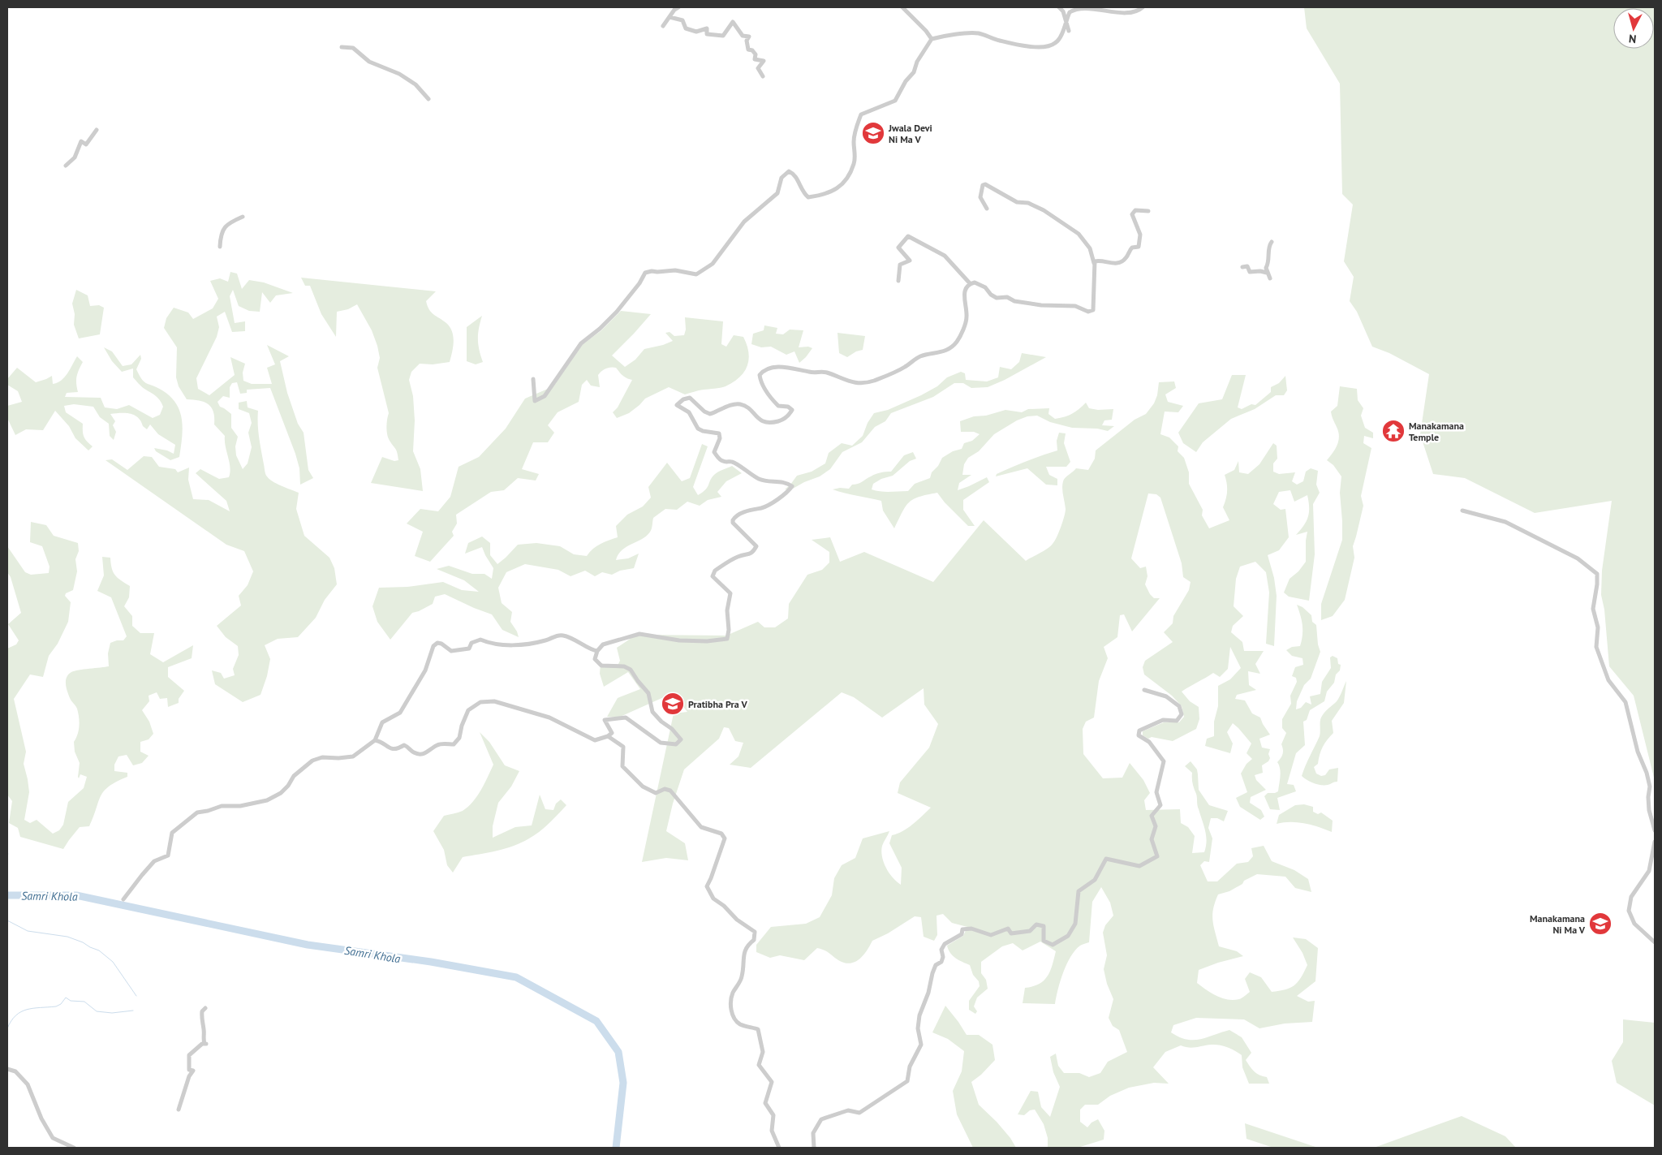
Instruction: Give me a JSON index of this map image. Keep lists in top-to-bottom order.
{
  "water": ["Samri Khola"],
  "places": {
    "school or university": ["Jwala Devi Ni Ma V", "Pratibha Pra V", "Manakamana Ni Ma V"],
    "temple": ["Manakamana Temple"]
  },
  "north": "bottom"
}
